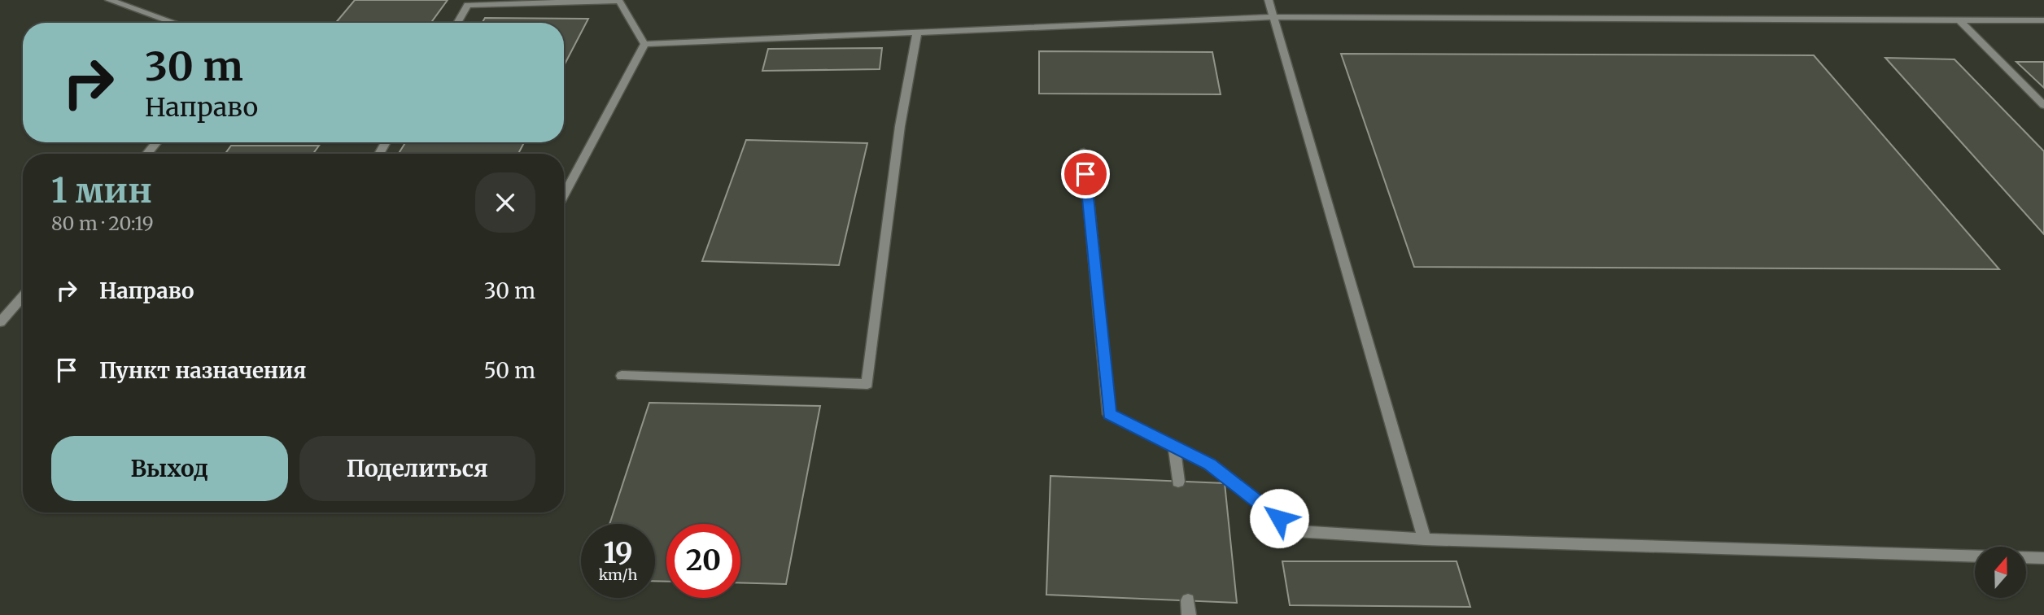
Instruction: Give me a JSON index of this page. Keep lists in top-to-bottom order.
{
  "north": "top",
  "page": {
    "turn": ["30 m", "Направо"],
    "heading": ["1 мин", "80 m · 20:19"],
    "list": [
      {
        "name": "Направо",
        "value": "30 m"
      },
      {
        "name": "Пункт назначения",
        "value": "50 m"
      }
    ],
    "buttons": ["Выход", "Поделиться"],
    "speed": "19 km/h",
    "limit": "20"
  }
}
